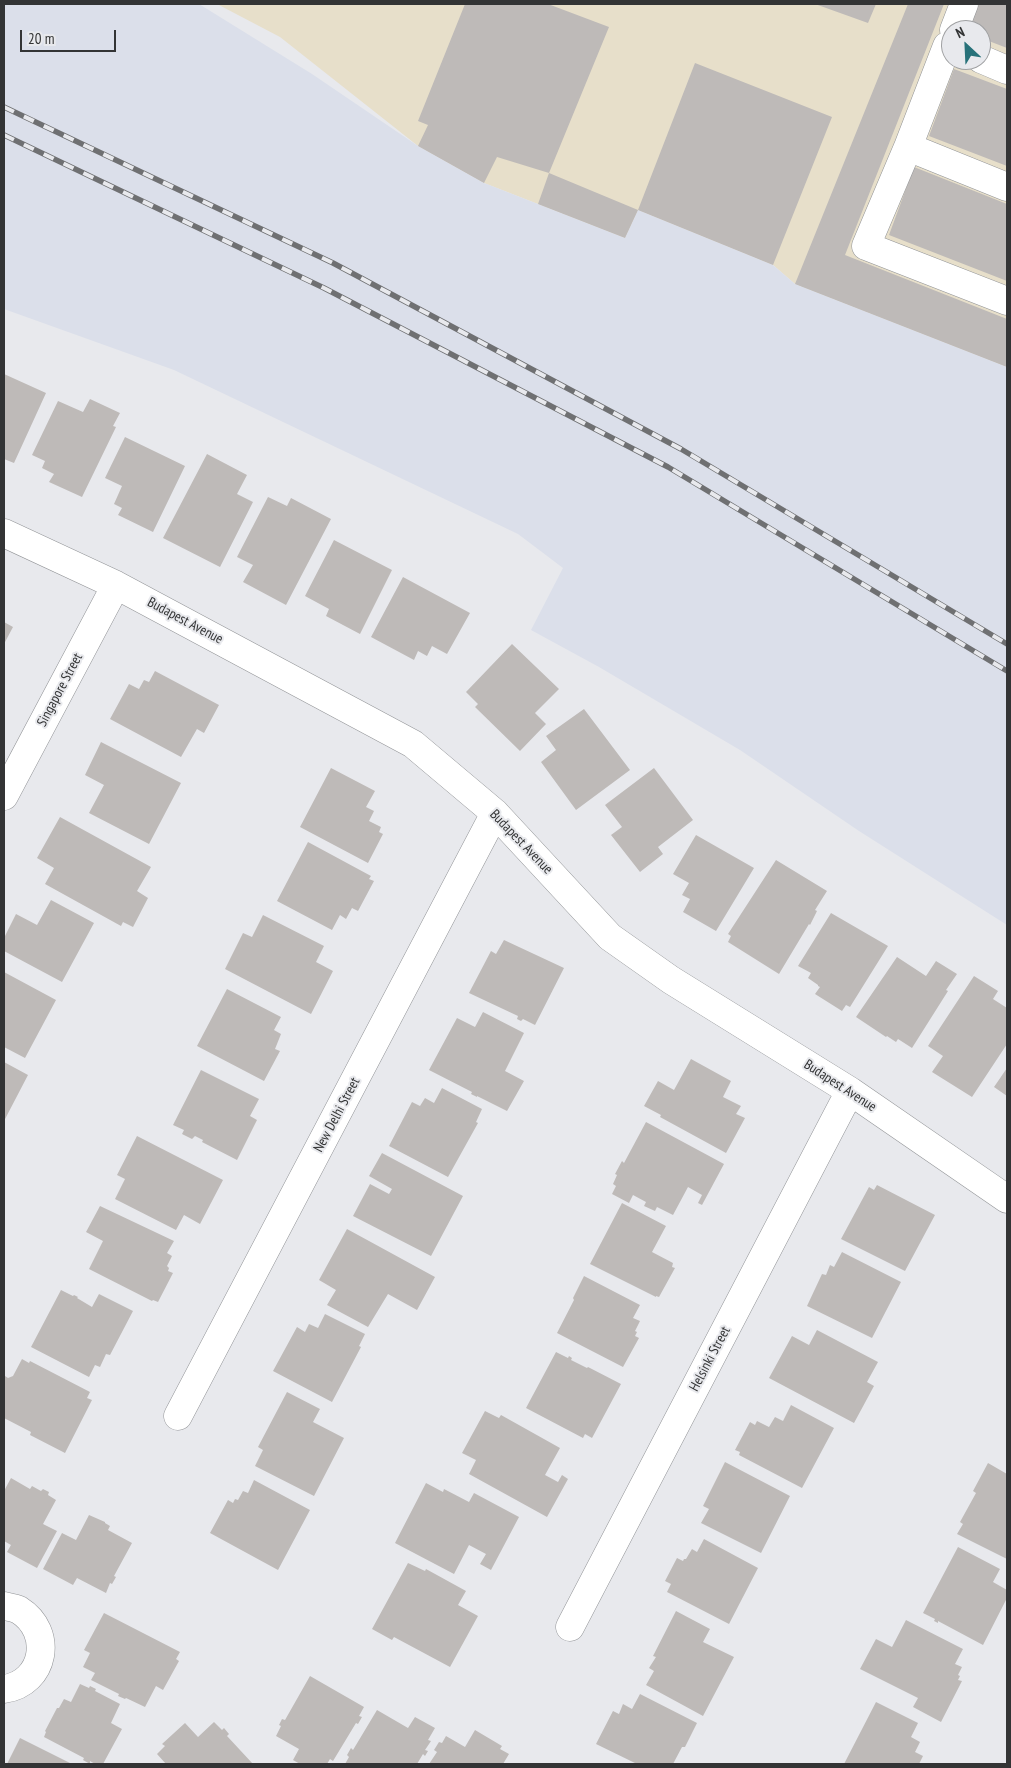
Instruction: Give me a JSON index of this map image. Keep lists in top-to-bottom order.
{
  "streets": {
    "street": [
      "Budapest Avenue",
      "Singapore Street",
      "New Delhi Street",
      "Helsinki Street"
    ]
  },
  "crossings": [
    ["Budapest Avenue", "Singapore Street"],
    ["Budapest Avenue", "New Delhi Street"],
    ["Budapest Avenue", "Helsinki Street"]
  ],
  "scale_bar": "20 m",
  "north": "top left"
}
